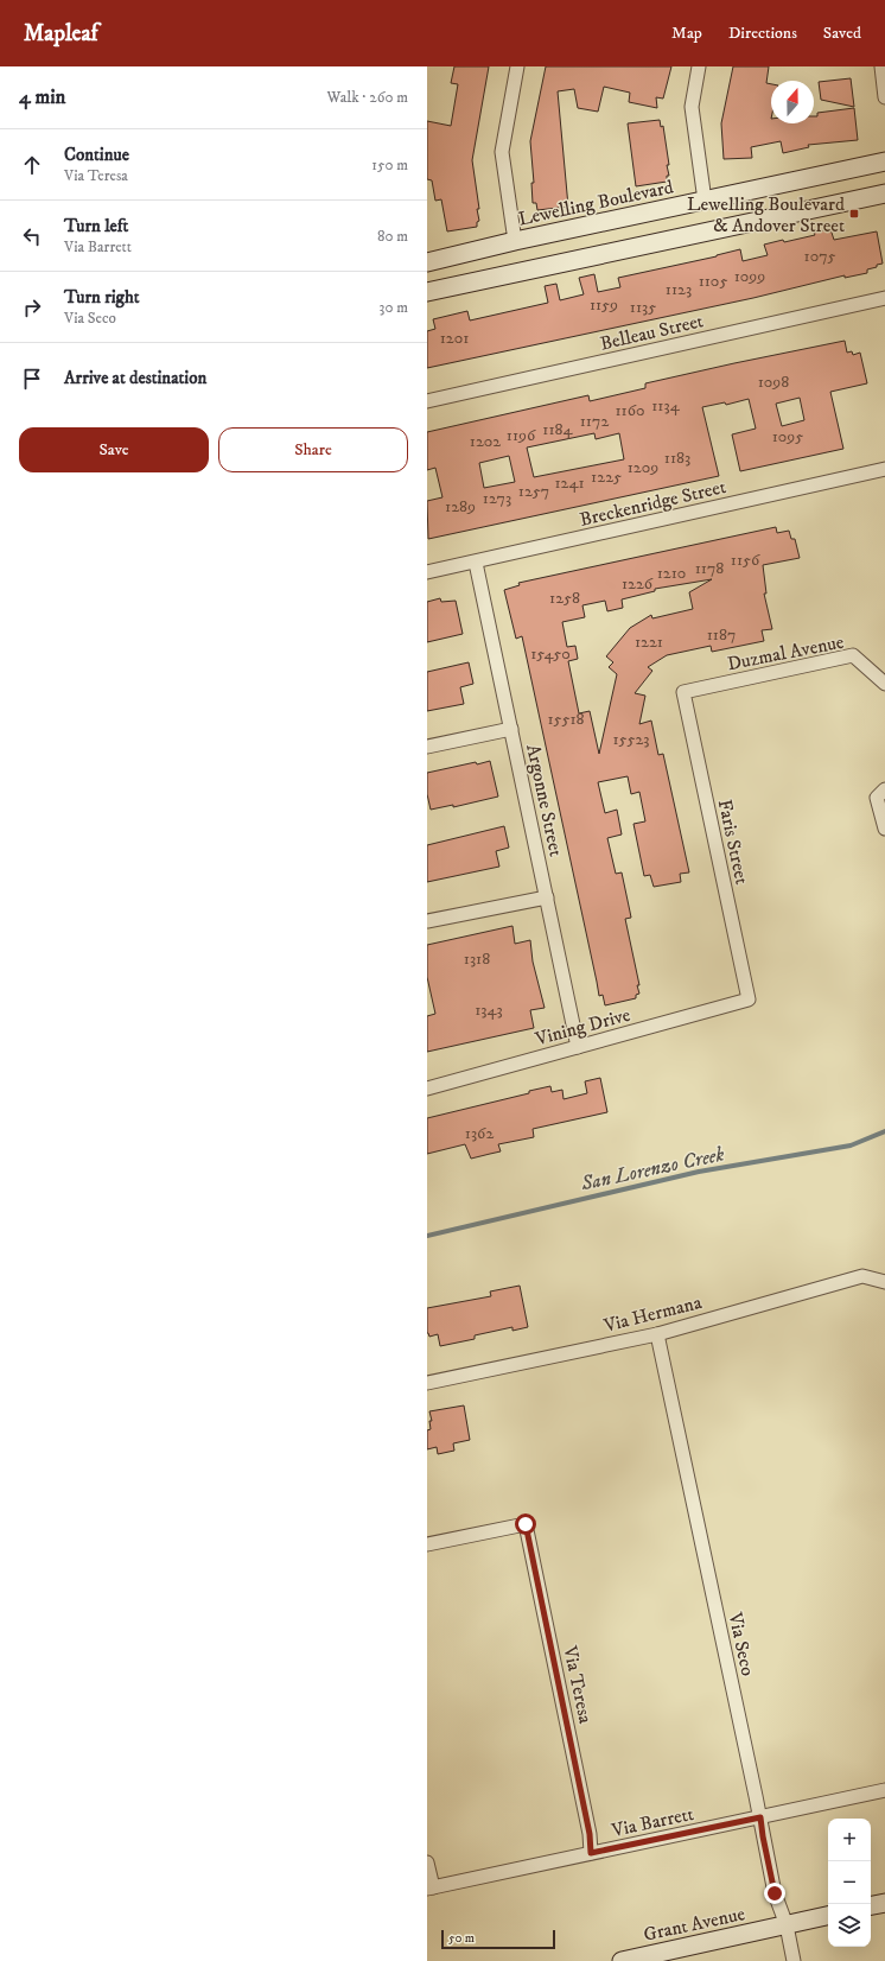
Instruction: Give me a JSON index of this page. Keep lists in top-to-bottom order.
{
  "streets": {
    "main road": ["Lewelling Boulevard", "Grant Avenue"],
    "street": [
      "Belleau Street",
      "Breckenridge Street",
      "Duzmal Avenue",
      "Argonne Street",
      "Faris Street",
      "Vining Drive",
      "Via Hermana",
      "Via Seco",
      "Via Teresa",
      "Via Barrett"
    ]
  },
  "crossings": [
    ["Breckenridge Street", "Argonne Street"],
    ["Duzmal Avenue", "Faris Street"],
    ["Argonne Street", "Vining Drive"],
    ["Faris Street", "Vining Drive"],
    ["Via Hermana", "Via Seco"],
    ["Via Seco", "Via Barrett"],
    ["Via Seco", "Grant Avenue"],
    ["Via Teresa", "Via Barrett"]
  ],
  "water": ["San Lorenzo Creek"],
  "places": {
    "transit": ["Lewelling Boulevard & Andover Street"]
  },
  "house_numbers": [
    "1075",
    "1099",
    "1105",
    "1123",
    "1159",
    "1135",
    "1201",
    "1098",
    "1134",
    "1160",
    "1172",
    "1184",
    "1196",
    "1095",
    "1202",
    "1183",
    "1209",
    "1225",
    "1241",
    "1257",
    "1273",
    "1289",
    "1156",
    "1178",
    "1210",
    "1226",
    "1258",
    "1187",
    "1221",
    "15450",
    "15518",
    "15523",
    "1318",
    "1343",
    "1362"
  ],
  "scale_bar": "50 m",
  "north": "top",
  "page": {
    "header": "Mapleaf",
    "nav": ["Map", "Directions", "Saved"],
    "heading": ["4 min", "Walk · 260 m"],
    "list": [
      ["Continue", "Via Teresa", "150 m"],
      ["Turn left", "Via Barrett", "80 m"],
      ["Turn right", "Via Seco", "30 m"],
      "Arrive at destination"
    ],
    "buttons": ["Save", "Share"],
    "map_buttons": ["+", "−"],
    "scale": "50 m"
  }
}
